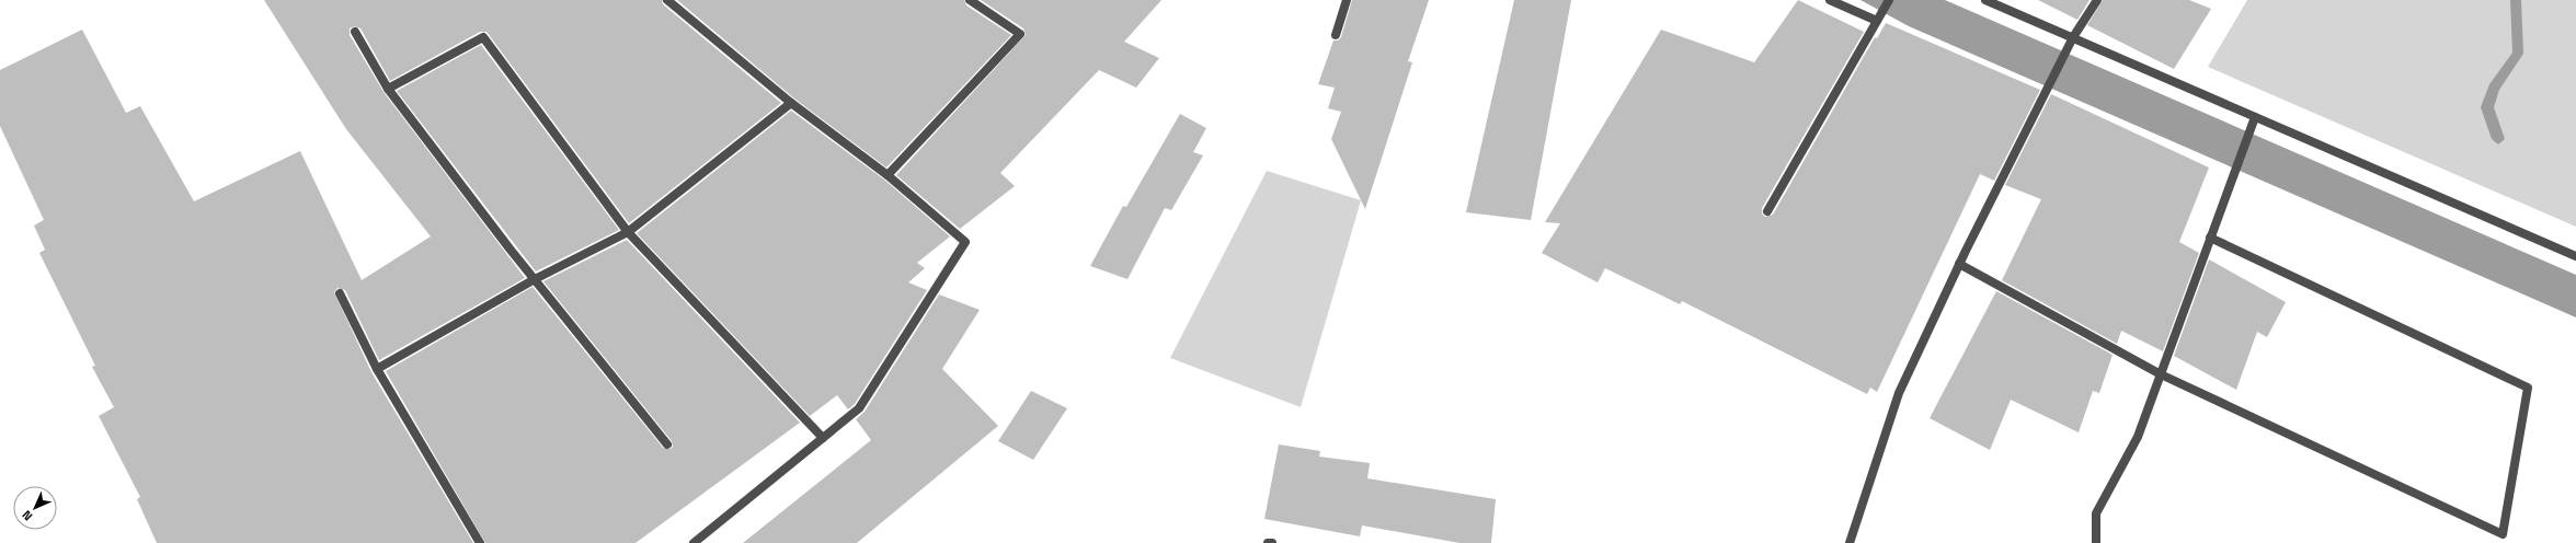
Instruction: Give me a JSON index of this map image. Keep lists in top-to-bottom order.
{
  "north": "bottom left"
}
